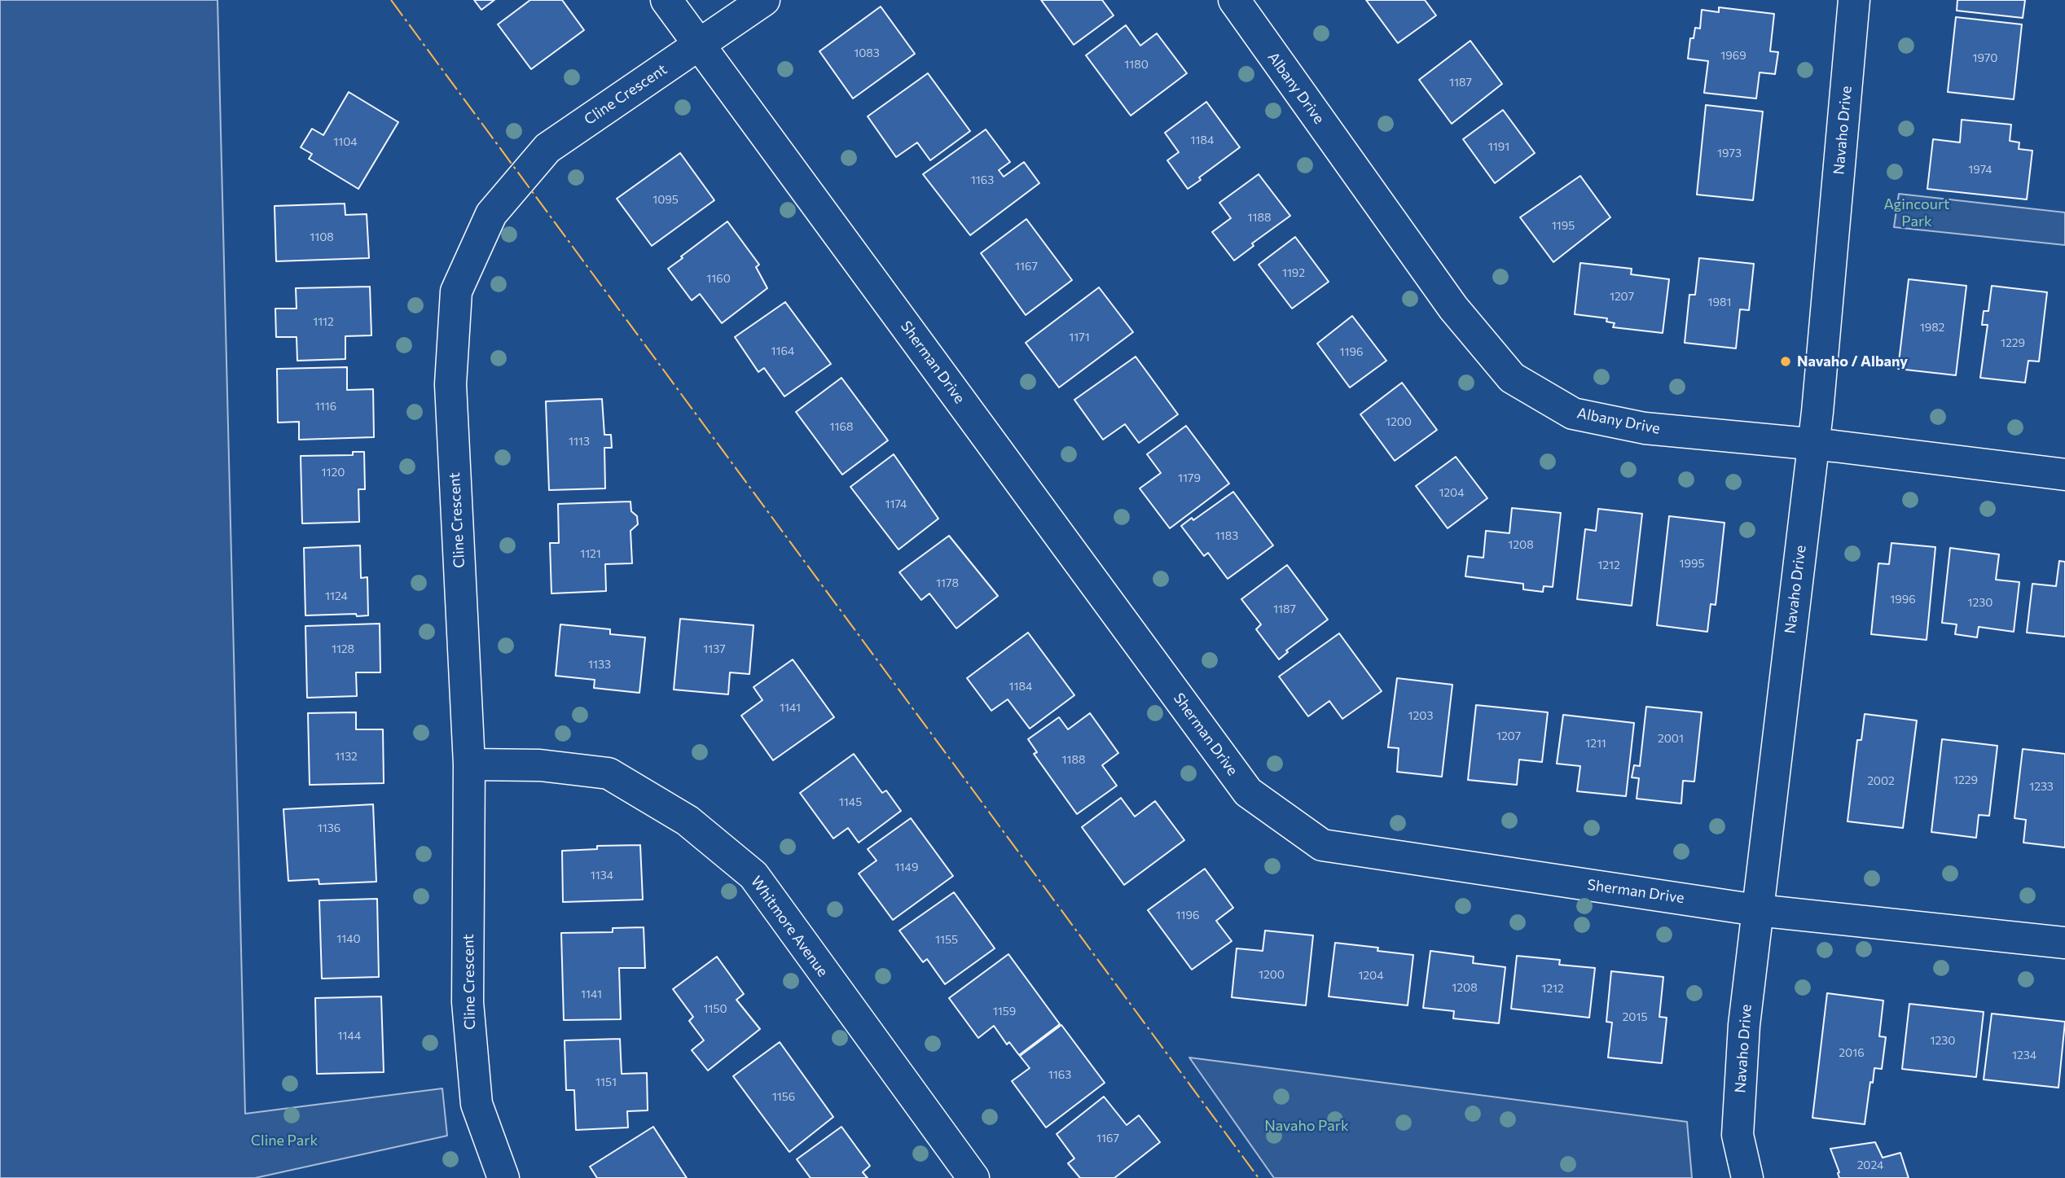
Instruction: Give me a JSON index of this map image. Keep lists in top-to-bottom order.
{
  "streets": {
    "street": [
      "Albany Drive",
      "Cline Crescent",
      "Navaho Drive",
      "Sherman Drive",
      "Whitmore Avenue"
    ]
  },
  "crossings": [
    ["Albany Drive", "Navaho Drive"],
    ["Cline Crescent", "Sherman Drive"],
    ["Cline Crescent", "Whitmore Avenue"],
    ["Navaho Drive", "Sherman Drive"]
  ],
  "parks": ["Agincourt Park", "Navaho Park", "Cline Park"],
  "places": ["Navaho / Albany"],
  "house_numbers": [
    "1083",
    "1969",
    "1970",
    "1180",
    "1187",
    "1184",
    "1104",
    "1191",
    "1973",
    "1974",
    "1163",
    "1095",
    "1188",
    "1195",
    "1108",
    "1167",
    "1192",
    "1160",
    "1207",
    "1981",
    "1112",
    "1982",
    "1171",
    "1229",
    "1164",
    "1196",
    "1116",
    "1200",
    "1168",
    "1113",
    "1120",
    "1179",
    "1204",
    "1174",
    "1183",
    "1208",
    "1121",
    "1995",
    "1212",
    "1178",
    "1124",
    "1996",
    "1230",
    "1187",
    "1128",
    "1137",
    "1133",
    "1184",
    "1141",
    "1203",
    "1207",
    "2001",
    "1211",
    "1132",
    "1188",
    "1229",
    "2002",
    "1233",
    "1145",
    "1136",
    "1149",
    "1134",
    "1196",
    "1140",
    "1155",
    "1200",
    "1204",
    "1208",
    "1212",
    "1141",
    "1150",
    "1159",
    "2015",
    "1144",
    "1230",
    "2016",
    "1234",
    "1163",
    "1151",
    "1156",
    "1167",
    "2024"
  ]
}
